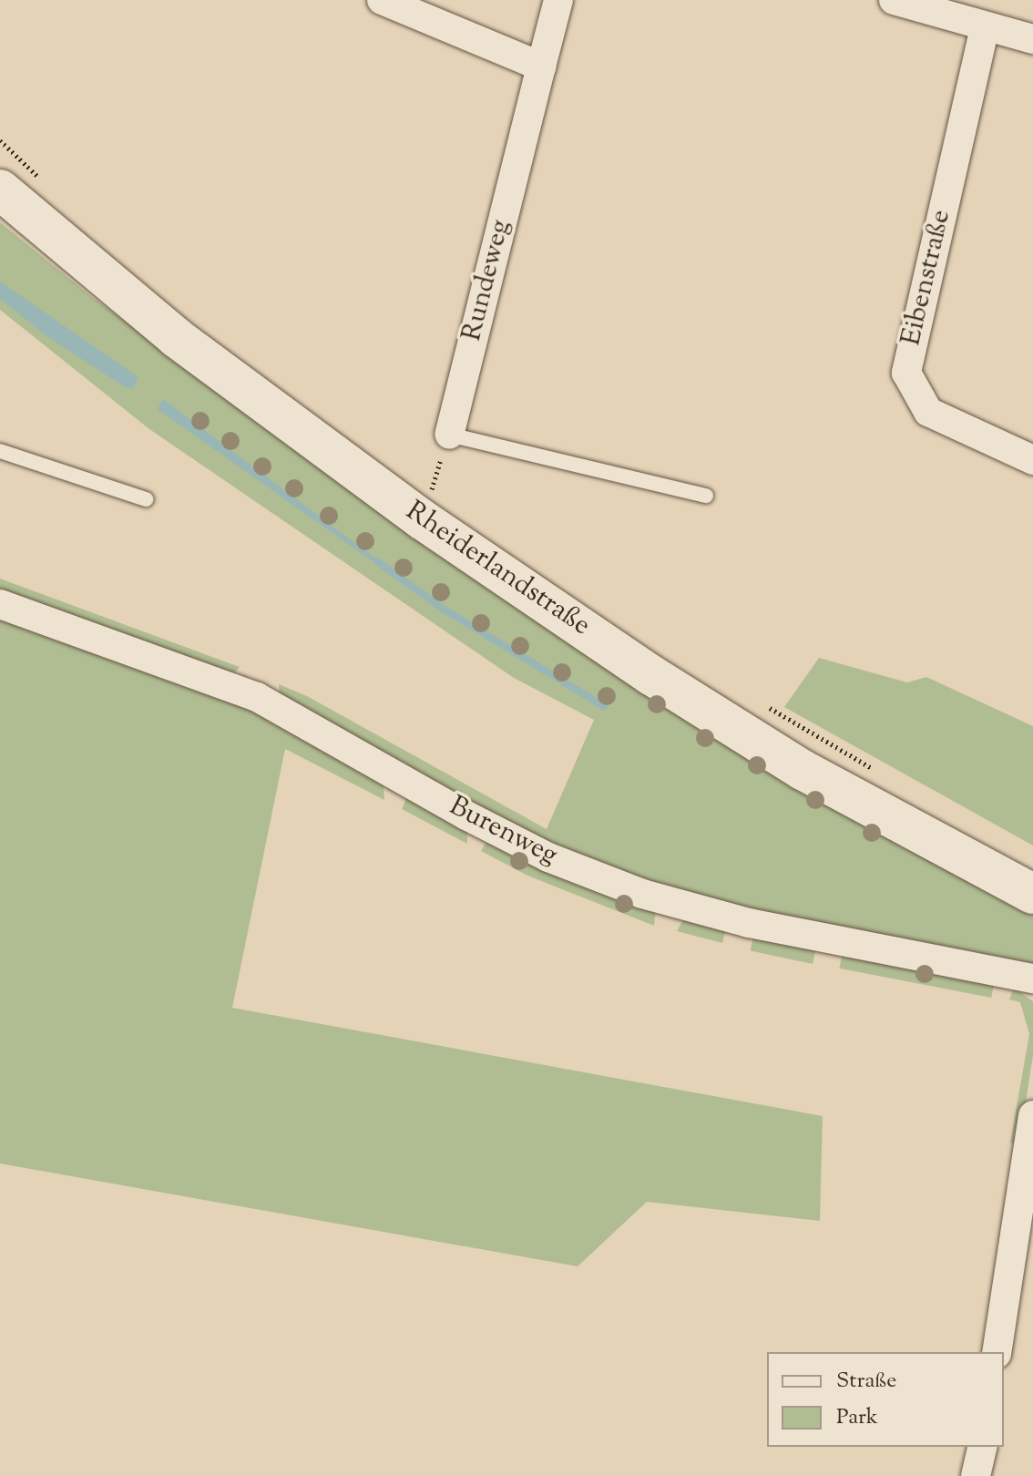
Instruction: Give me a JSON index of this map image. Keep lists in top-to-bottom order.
{
  "streets": {
    "main road": ["Rheiderlandstraße"],
    "street": ["Eibenstraße", "Rundeweg", "Burenweg"]
  },
  "legend": ["Straße", "Park"]
}
